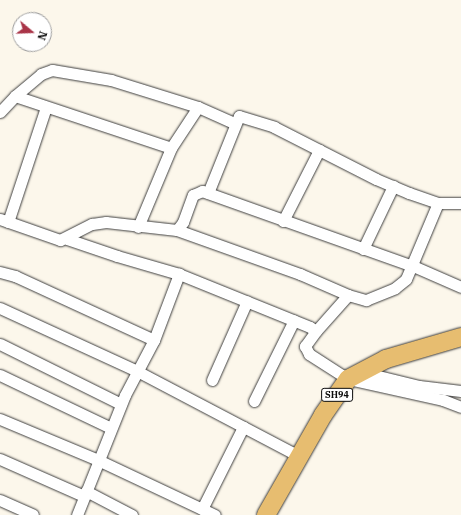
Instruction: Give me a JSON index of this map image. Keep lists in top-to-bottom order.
{
  "streets": {
    "main road": ["SH94"]
  },
  "north": "right"
}
